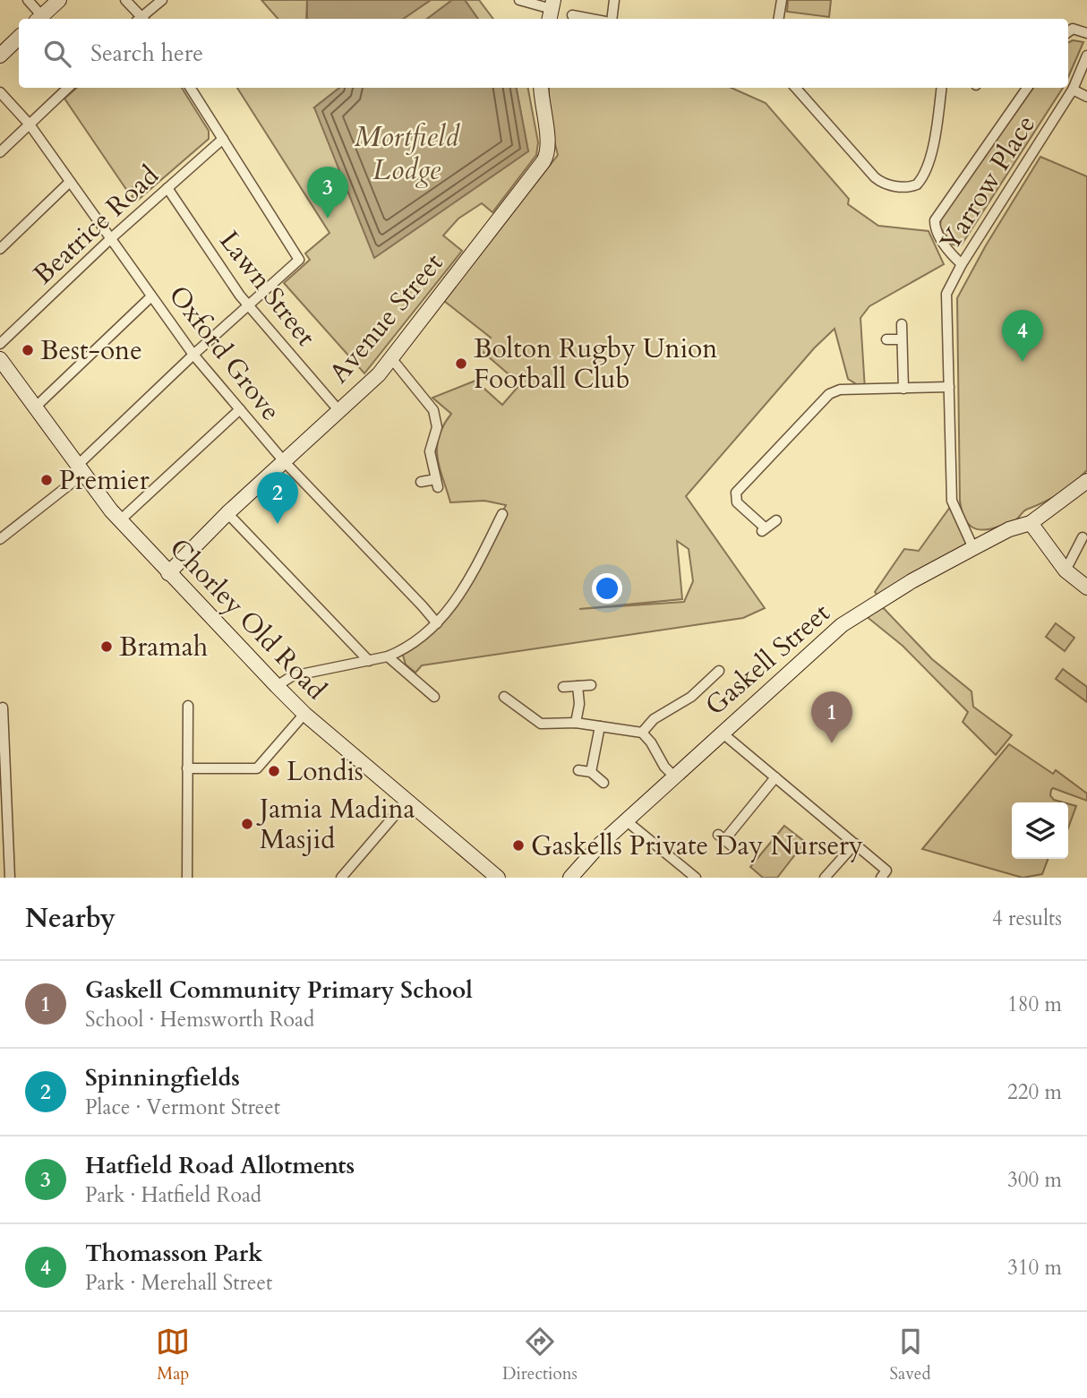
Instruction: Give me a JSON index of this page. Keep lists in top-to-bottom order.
{
  "streets": {
    "street": [
      "Yarrow Place",
      "Beatrice Road",
      "Lawn Street",
      "Avenue Street",
      "Oxford Grove",
      "Chorley Old Road",
      "Gaskell Street"
    ]
  },
  "crossings": [
    ["Beatrice Road", "Lawn Street"],
    ["Beatrice Road", "Oxford Grove"],
    ["Lawn Street", "Avenue Street"],
    ["Avenue Street", "Oxford Grove"],
    ["Avenue Street", "Chorley Old Road"]
  ],
  "water": ["Mortfield Lodge"],
  "places": [
    "Best-one",
    "Bolton Rugby Union Football Club",
    "Premier",
    "Bramah",
    "Londis",
    "Jamia Madina Masjid",
    "Gaskells Private Day Nursery"
  ],
  "page": {
    "search": "Search here",
    "pins": [
      "3",
      "4",
      "2",
      "1"
    ],
    "heading": ["Nearby", "4 results"],
    "list": [
      {
        "mark": "1",
        "name": "Gaskell Community Primary School",
        "note": "School · Hemsworth Road",
        "value": "180 m"
      },
      {
        "mark": "2",
        "name": "Spinningfields",
        "note": "Place · Vermont Street",
        "value": "220 m"
      },
      {
        "mark": "3",
        "name": "Hatfield Road Allotments",
        "note": "Park · Hatfield Road",
        "value": "300 m"
      },
      {
        "mark": "4",
        "name": "Thomasson Park",
        "note": "Park · Merehall Street",
        "value": "310 m"
      }
    ],
    "nav": ["Map", "Directions", "Saved"]
  }
}
